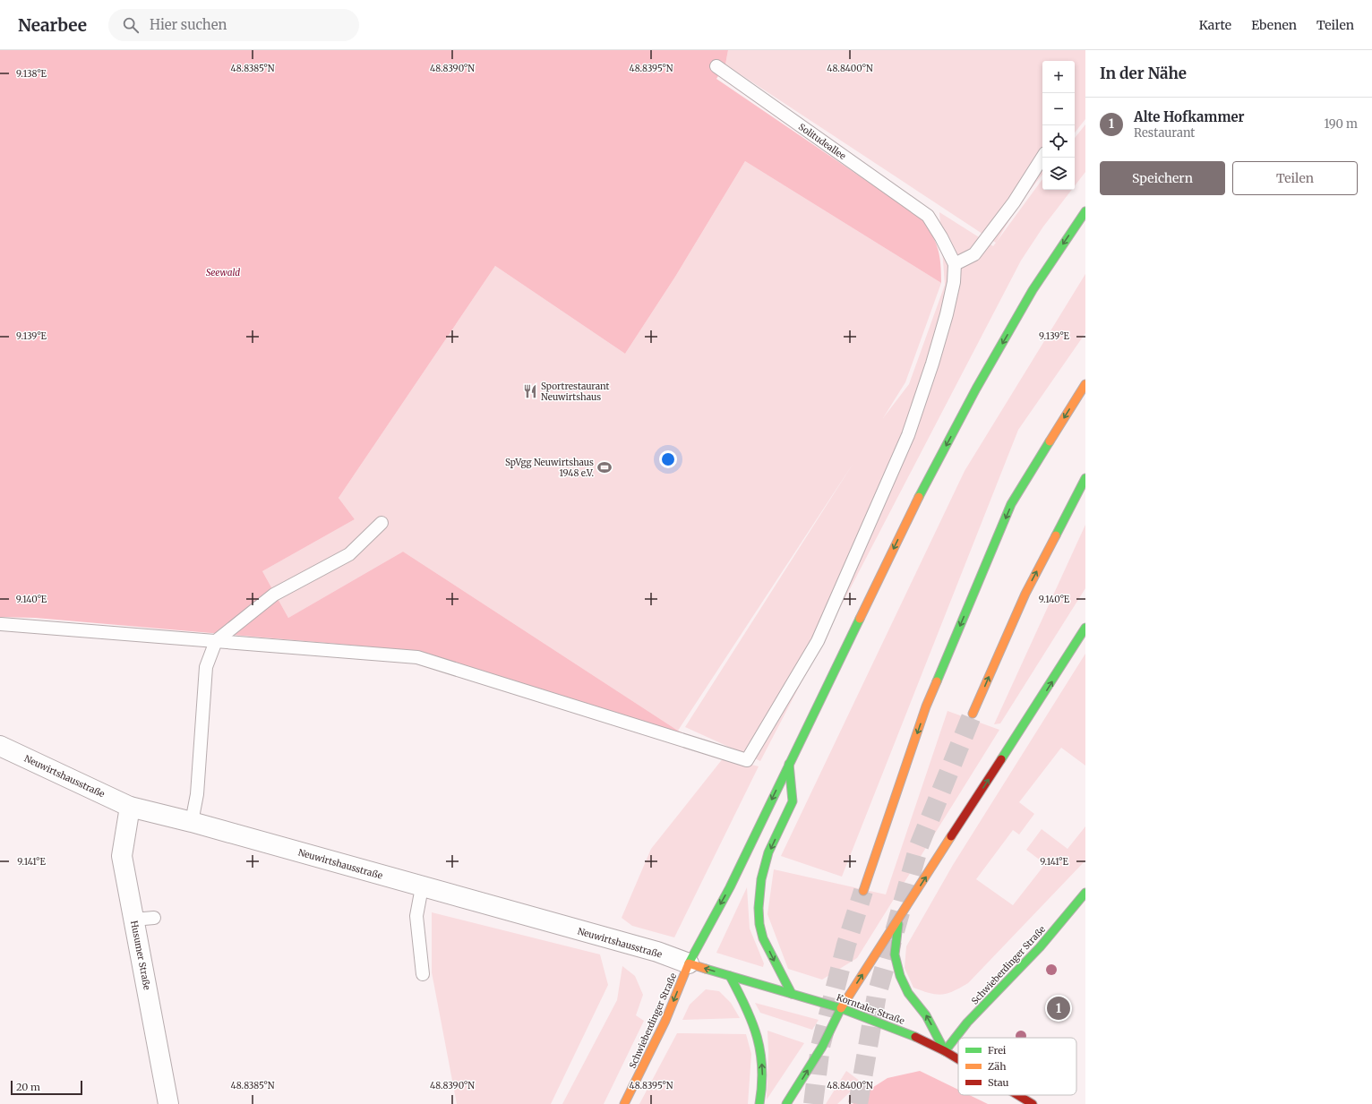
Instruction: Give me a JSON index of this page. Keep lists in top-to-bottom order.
{
  "streets": {
    "main road": ["Schwieberdinger Straße", "Korntaler Straße"],
    "street": ["Neuwirtshausstraße", "Husumer Straße"],
    "lane": ["Solitudeallee"]
  },
  "crossings": [
    ["Neuwirtshausstraße", "Husumer Straße"],
    ["Neuwirtshausstraße", "Schwieberdinger Straße"],
    ["Neuwirtshausstraße", "Korntaler Straße"],
    ["Schwieberdinger Straße", "Korntaler Straße"]
  ],
  "one_way": ["Schwieberdinger Straße"],
  "parks": ["Seewald"],
  "places": {
    "restaurant": ["Sportrestaurant Neuwirtshaus"],
    "sports": ["SpVgg Neuwirtshaus 1948 e.V."]
  },
  "legend": ["Frei", "Zäh", "Stau"],
  "scale_bar": "20 m",
  "page": {
    "header": "Nearbee",
    "search": "Hier suchen",
    "nav": ["Karte", "Ebenen", "Teilen"],
    "heading": "In der Nähe",
    "map_buttons": ["+", "−"],
    "list": [
      {
        "mark": "1",
        "name": "Alte Hofkammer",
        "note": "Restaurant",
        "value": "190 m"
      }
    ],
    "buttons": ["Speichern", "Teilen"],
    "pins": "1",
    "scale": "20 m"
  },
  "coordinates": [
    "48.8385°N",
    "48.8390°N",
    "48.8395°N",
    "48.8400°N",
    "9.138°E",
    "9.139°E",
    "9.140°E",
    "9.141°E"
  ]
}
